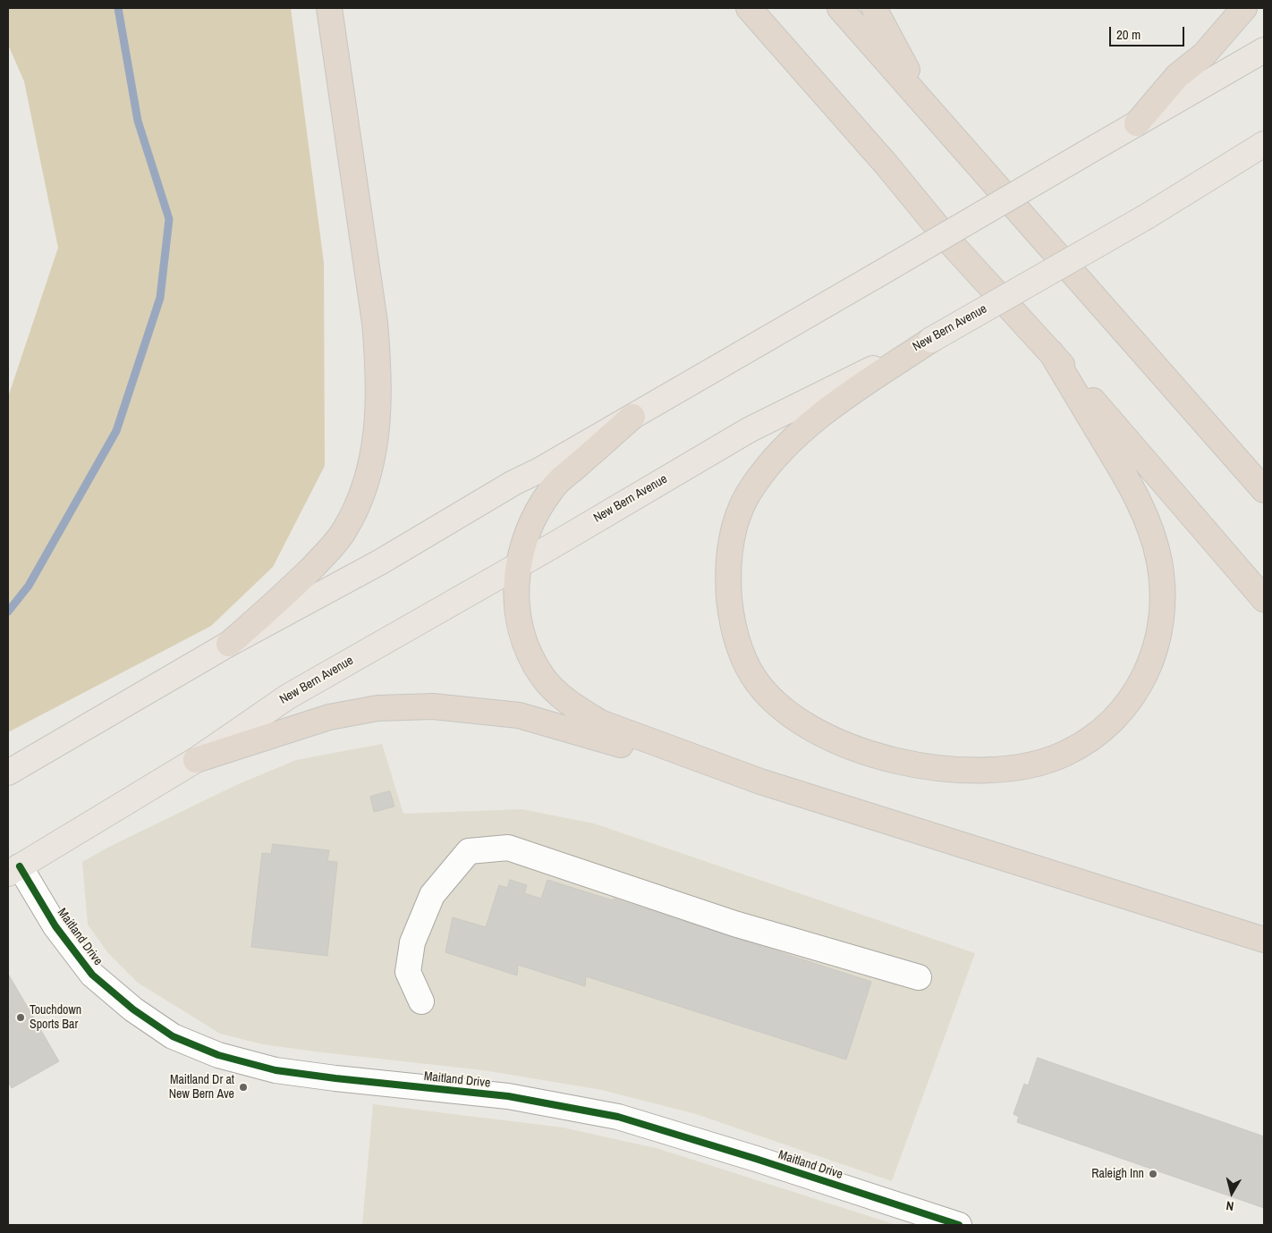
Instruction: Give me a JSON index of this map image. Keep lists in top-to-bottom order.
{
  "streets": {
    "main road": ["New Bern Avenue"],
    "street": ["Maitland Drive"]
  },
  "crossings": [
    ["New Bern Avenue", "Maitland Drive"]
  ],
  "places": ["Touchdown Sports Bar", "Maitland Dr at New Bern Ave", "Raleigh Inn"],
  "scale_bar": "20 m",
  "north": "bottom"
}
